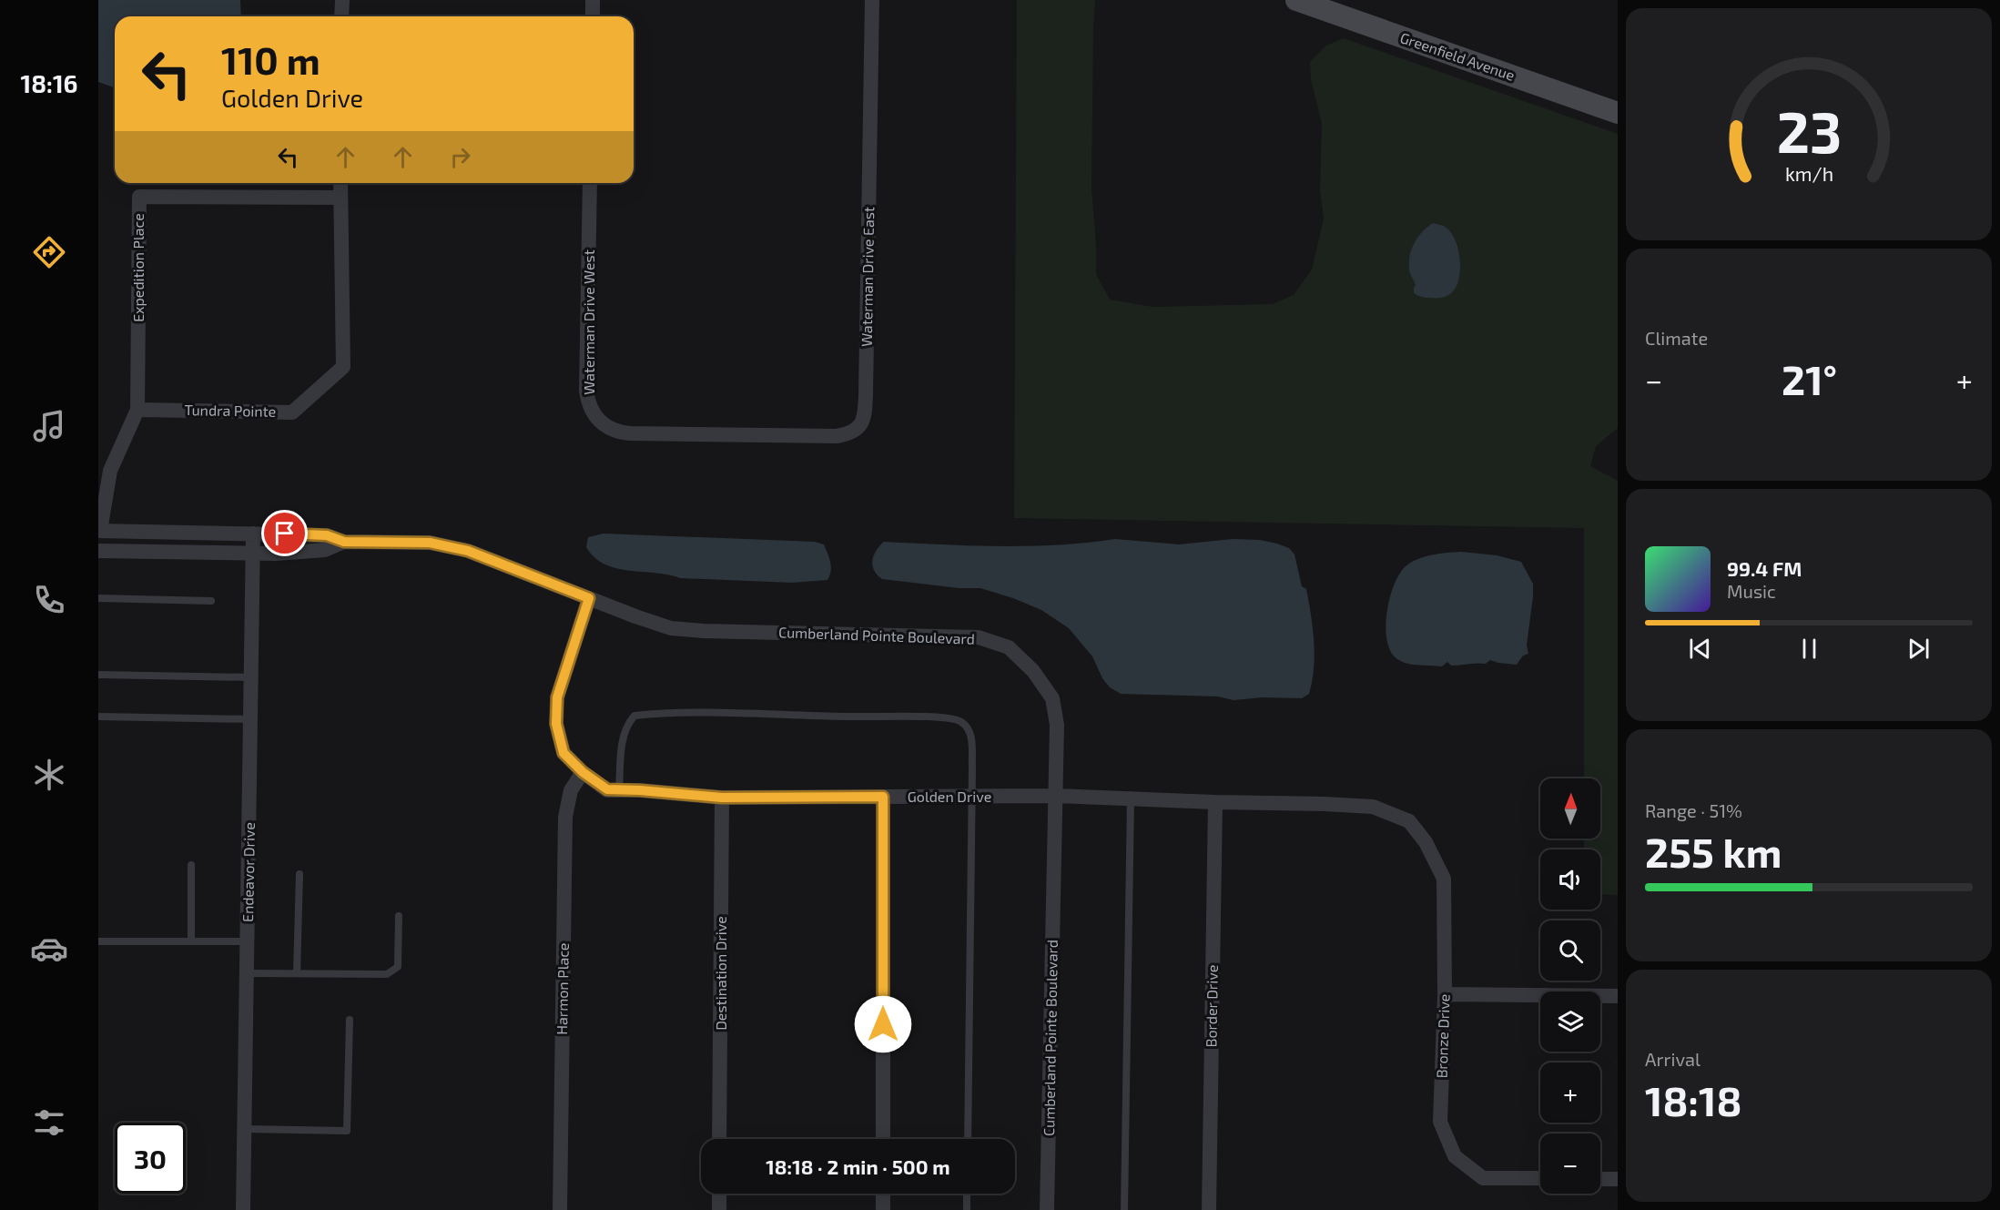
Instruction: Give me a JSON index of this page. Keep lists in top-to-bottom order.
{
  "streets": {
    "main road": ["Greenfield Avenue"],
    "street": [
      "Expedition Place",
      "Waterman Drive East",
      "Waterman Drive West",
      "Tundra Pointe",
      "Cumberland Pointe Boulevard",
      "Golden Drive",
      "Endeavor Drive",
      "Destination Drive",
      "Harmon Place",
      "Border Drive",
      "Bronze Drive"
    ]
  },
  "crossings": [
    ["Expedition Place", "Tundra Pointe"],
    ["Waterman Drive East", "Waterman Drive West"],
    ["Cumberland Pointe Boulevard", "Golden Drive"],
    ["Cumberland Pointe Boulevard", "Endeavor Drive"],
    ["Golden Drive", "Destination Drive"],
    ["Golden Drive", "Harmon Place"],
    ["Golden Drive", "Border Drive"],
    ["Golden Drive", "Bronze Drive"]
  ],
  "north": "top",
  "page": {
    "tabs": "18:16",
    "turn": ["110 m", "Golden Drive"],
    "tile": [
      "Climate",
      ["Range · 51%", "255 km"],
      ["Arrival", "18:18"]
    ],
    "heat": ["−", "21°", "+"],
    "song": ["99.4 FM", "Music"],
    "map_buttons": ["+", "−"],
    "limit": "30",
    "trip": "18:18 · 2 min · 500 m",
    "gauge": ["23", "km/h"]
  }
}
